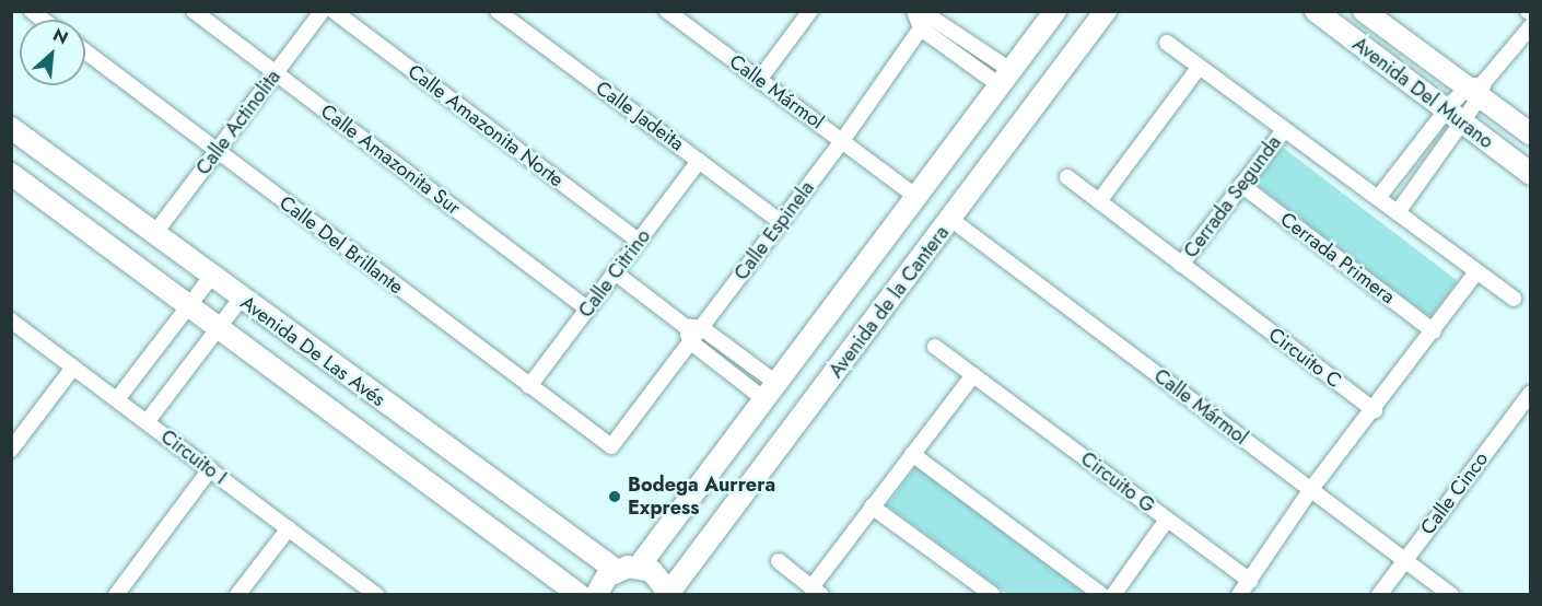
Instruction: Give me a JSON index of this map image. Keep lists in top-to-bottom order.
{
  "streets": {
    "street": [
      "Calle Mármol",
      "Avenida Del Murano",
      "Calle Jadeita",
      "Calle Actinolita",
      "Calle Amazonita Norte",
      "Calle Amazonita Sur",
      "Cerrada Segunda",
      "Calle Espinela",
      "Calle Del Brillante",
      "Cerrada Primera",
      "Calle Citrino",
      "Avenida de la Cantera",
      "Avenida De Las Avés",
      "Circuito C",
      "Circuito I",
      "Circuito G",
      "Calle Cinco"
    ]
  },
  "crossings": [
    ["Calle Mármol", "Calle Espinela"],
    ["Calle Mármol", "Avenida de la Cantera"],
    ["Calle Mármol", "Calle Cinco"],
    ["Calle Jadeita", "Calle Espinela"],
    ["Calle Jadeita", "Calle Citrino"],
    ["Calle Actinolita", "Calle Amazonita Sur"],
    ["Calle Actinolita", "Calle Del Brillante"],
    ["Calle Actinolita", "Avenida De Las Avés"],
    ["Calle Amazonita Norte", "Calle Citrino"],
    ["Calle Amazonita Sur", "Calle Citrino"],
    ["Cerrada Segunda", "Cerrada Primera"],
    ["Cerrada Segunda", "Circuito C"],
    ["Calle Espinela", "Calle Del Brillante"],
    ["Calle Del Brillante", "Calle Citrino"]
  ],
  "places": ["Bodega Aurrera Express"],
  "north": "top right"
}
